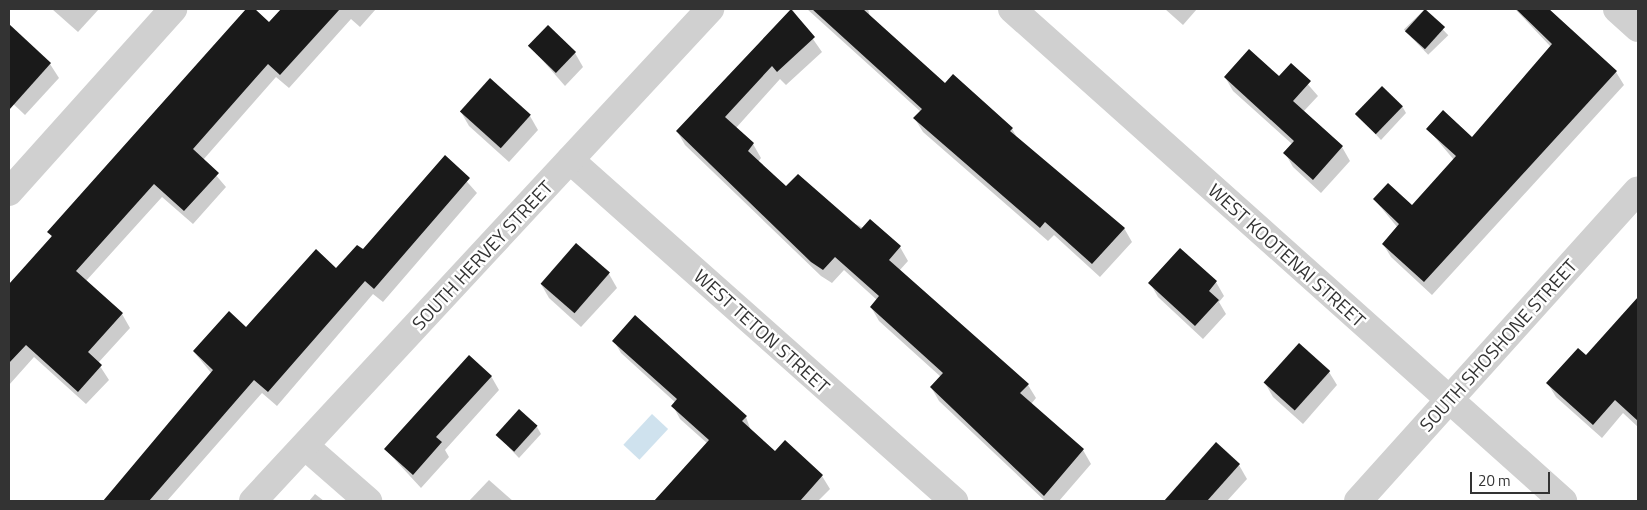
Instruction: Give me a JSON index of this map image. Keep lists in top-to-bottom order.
{
  "streets": {
    "street": [
      "SOUTH HERVEY STREET",
      "WEST KOOTENAI STREET",
      "WEST TETON STREET",
      "SOUTH SHOSHONE STREET"
    ]
  },
  "crossings": [
    ["SOUTH HERVEY STREET", "WEST TETON STREET"],
    ["WEST KOOTENAI STREET", "SOUTH SHOSHONE STREET"]
  ],
  "scale_bar": "20 m"
}
